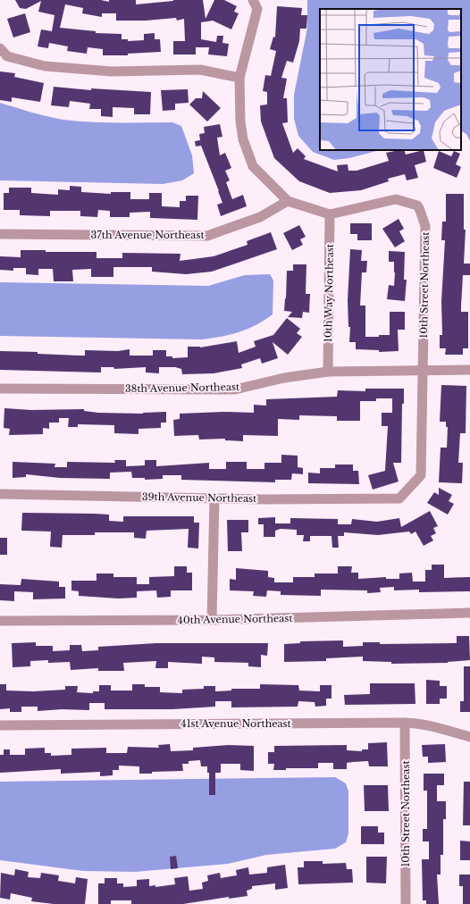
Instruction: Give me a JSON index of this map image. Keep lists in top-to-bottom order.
{
  "streets": {
    "street": [
      "37th Avenue Northeast",
      "10th Street Northeast",
      "10th Way Northeast",
      "38th Avenue Northeast",
      "39th Avenue Northeast",
      "40th Avenue Northeast",
      "41st Avenue Northeast"
    ]
  },
  "crossings": [
    ["10th Street Northeast", "10th Way Northeast"],
    ["10th Street Northeast", "38th Avenue Northeast"],
    ["10th Street Northeast", "39th Avenue Northeast"],
    ["10th Street Northeast", "41st Avenue Northeast"],
    ["10th Way Northeast", "38th Avenue Northeast"]
  ]
}
